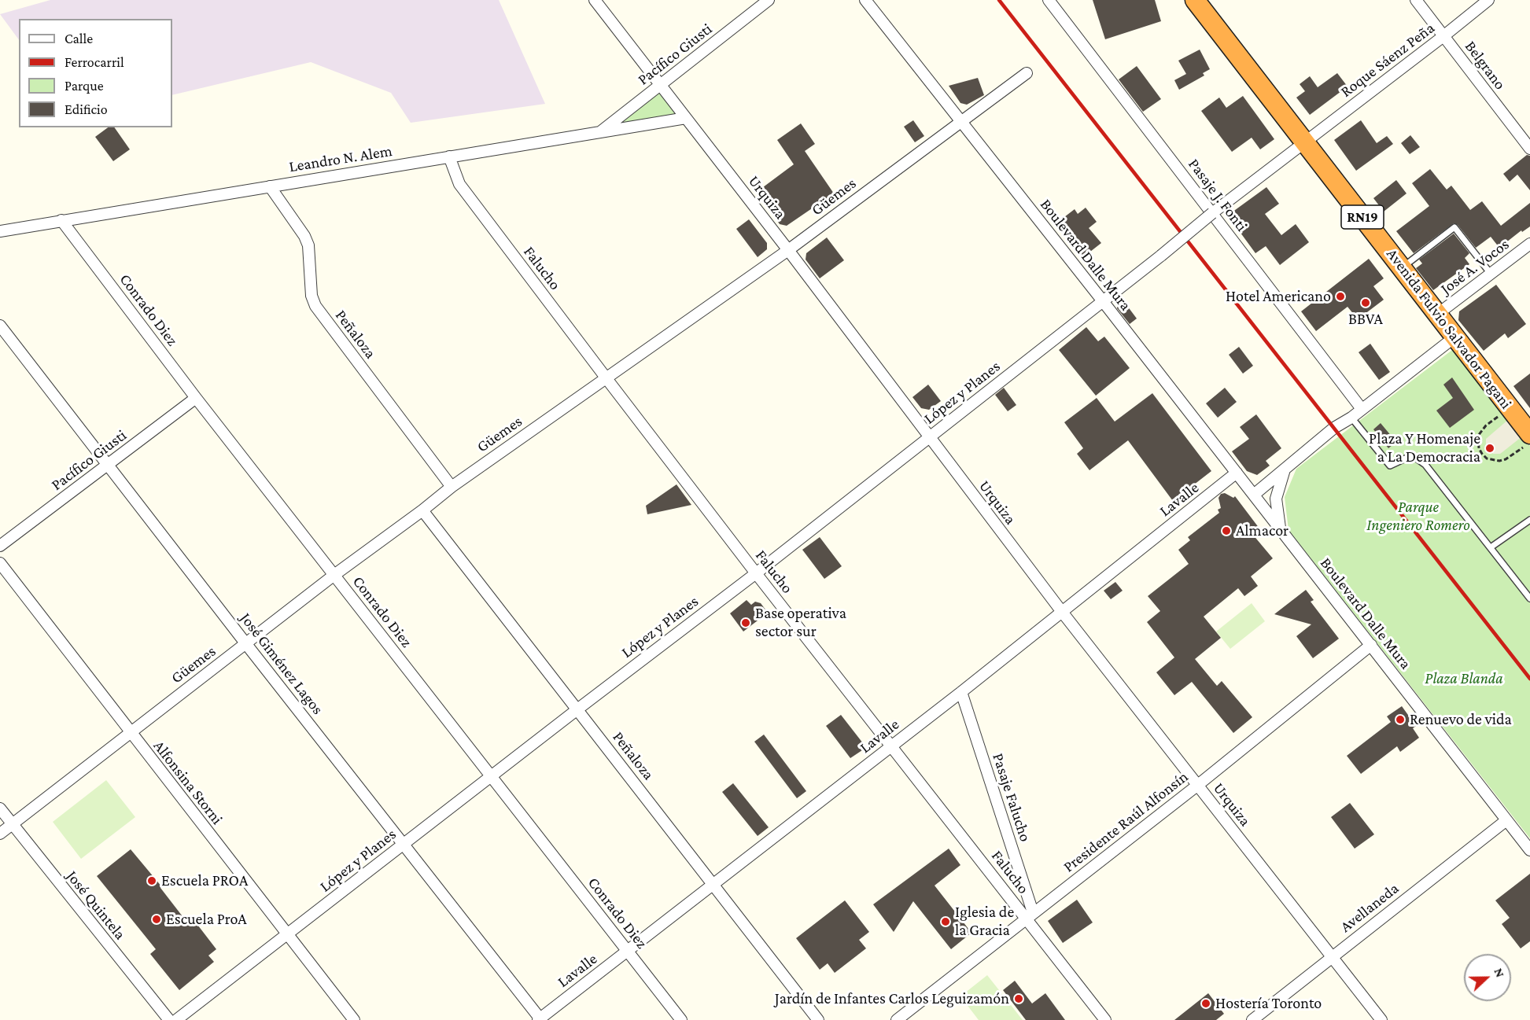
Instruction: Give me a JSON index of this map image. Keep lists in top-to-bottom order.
{
  "streets": {
    "highway": ["RN19", "Avenida Fulvio Salvador Pagani"],
    "street": [
      "Pacífico Giusti",
      "Roque Sáenz Peña",
      "Belgrano",
      "Leandro N. Alem",
      "Pasaje J. Fonti",
      "Güemes",
      "Urquiza",
      "Boulevard Dalle Mura",
      "José A. Vocos",
      "Falucho",
      "Conrado Diez",
      "Peñaloza",
      "López y Planes",
      "Lavalle",
      "José Giménez Lagos",
      "Alfonsina Storni",
      "Pasaje Falucho",
      "Presidente Raúl Alfonsín",
      "José Quintela",
      "Avellaneda"
    ]
  },
  "crossings": [
    ["Pacífico Giusti", "Leandro N. Alem"],
    ["Pacífico Giusti", "Urquiza"],
    ["Pacífico Giusti", "Conrado Diez"],
    ["Pacífico Giusti", "José Giménez Lagos"],
    ["Roque Sáenz Peña", "Belgrano"],
    ["Roque Sáenz Peña", "Avenida Fulvio Salvador Pagani"],
    ["Leandro N. Alem", "Urquiza"],
    ["Leandro N. Alem", "Falucho"],
    ["Leandro N. Alem", "Conrado Diez"],
    ["Leandro N. Alem", "Peñaloza"],
    ["Pasaje J. Fonti", "López y Planes"],
    ["Güemes", "Urquiza"],
    ["Güemes", "Boulevard Dalle Mura"],
    ["Güemes", "Falucho"],
    ["Güemes", "Conrado Diez"],
    ["Güemes", "Peñaloza"],
    ["Güemes", "José Giménez Lagos"],
    ["Güemes", "Alfonsina Storni"],
    ["Güemes", "José Quintela"],
    ["Urquiza", "López y Planes"],
    ["Urquiza", "Lavalle"],
    ["Urquiza", "Presidente Raúl Alfonsín"],
    ["Urquiza", "Avellaneda"],
    ["Boulevard Dalle Mura", "López y Planes"],
    ["Boulevard Dalle Mura", "Lavalle"],
    ["Boulevard Dalle Mura", "Presidente Raúl Alfonsín"],
    ["Boulevard Dalle Mura", "Avellaneda"],
    ["José A. Vocos", "Avenida Fulvio Salvador Pagani"],
    ["Falucho", "López y Planes"],
    ["Falucho", "Lavalle"],
    ["Falucho", "Pasaje Falucho"],
    ["Falucho", "Presidente Raúl Alfonsín"],
    ["Conrado Diez", "López y Planes"],
    ["Conrado Diez", "Lavalle"],
    ["Peñaloza", "López y Planes"],
    ["Peñaloza", "Lavalle"],
    ["López y Planes", "José Giménez Lagos"],
    ["López y Planes", "Alfonsina Storni"],
    ["Lavalle", "José Giménez Lagos"],
    ["Lavalle", "Pasaje Falucho"],
    ["Pasaje Falucho", "Presidente Raúl Alfonsín"]
  ],
  "parks": ["Parque Ingeniero Romero", "Plaza Blanda"],
  "places": [
    "Hotel Americano",
    "BBVA",
    "Plaza Y Homenaje a La Democracia",
    "Almacor",
    "Base operativa sector sur",
    "Renuevo de vida",
    "Escuela PROA",
    "Escuela ProA",
    "Iglesia de la Gracia",
    "Jardín de Infantes Carlos Leguizamón",
    "Hostería Toronto"
  ],
  "legend": [
    "Calle",
    "Ferrocarril",
    "Parque",
    "Edificio"
  ],
  "north": "right"
}
